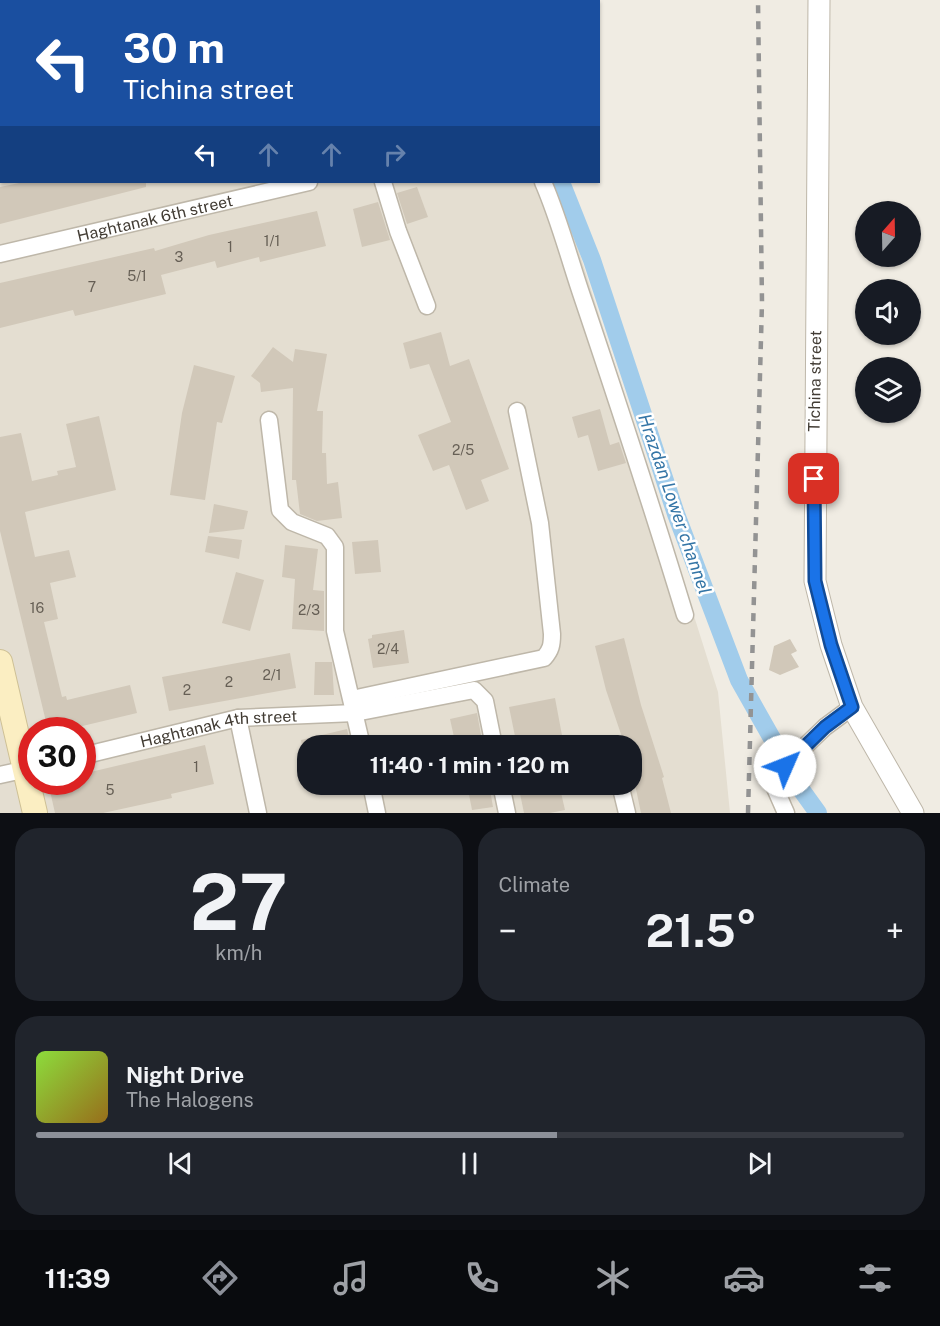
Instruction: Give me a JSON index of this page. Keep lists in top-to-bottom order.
{
  "streets": {
    "street": ["Haghtanak 6th street", "Tichina street", "Haghtanak 4th street"]
  },
  "water": ["Hrazdan Lower channel"],
  "house_numbers": [
    "1/1",
    "1",
    "3",
    "5/1",
    "7",
    "2/5",
    "16",
    "2/3",
    "2/4",
    "2/1",
    "2",
    "2",
    "1",
    "5"
  ],
  "north": "top",
  "page": {
    "turn": ["30 m", "Tichina street"],
    "limit": "30",
    "trip": "11:40 · 1 min · 120 m",
    "tile": [
      ["27", "km/h"],
      "Climate"
    ],
    "heat": ["−", "21.5°", "+"],
    "song": ["Night Drive", "The Halogens"],
    "tabs": "11:39"
  }
}
